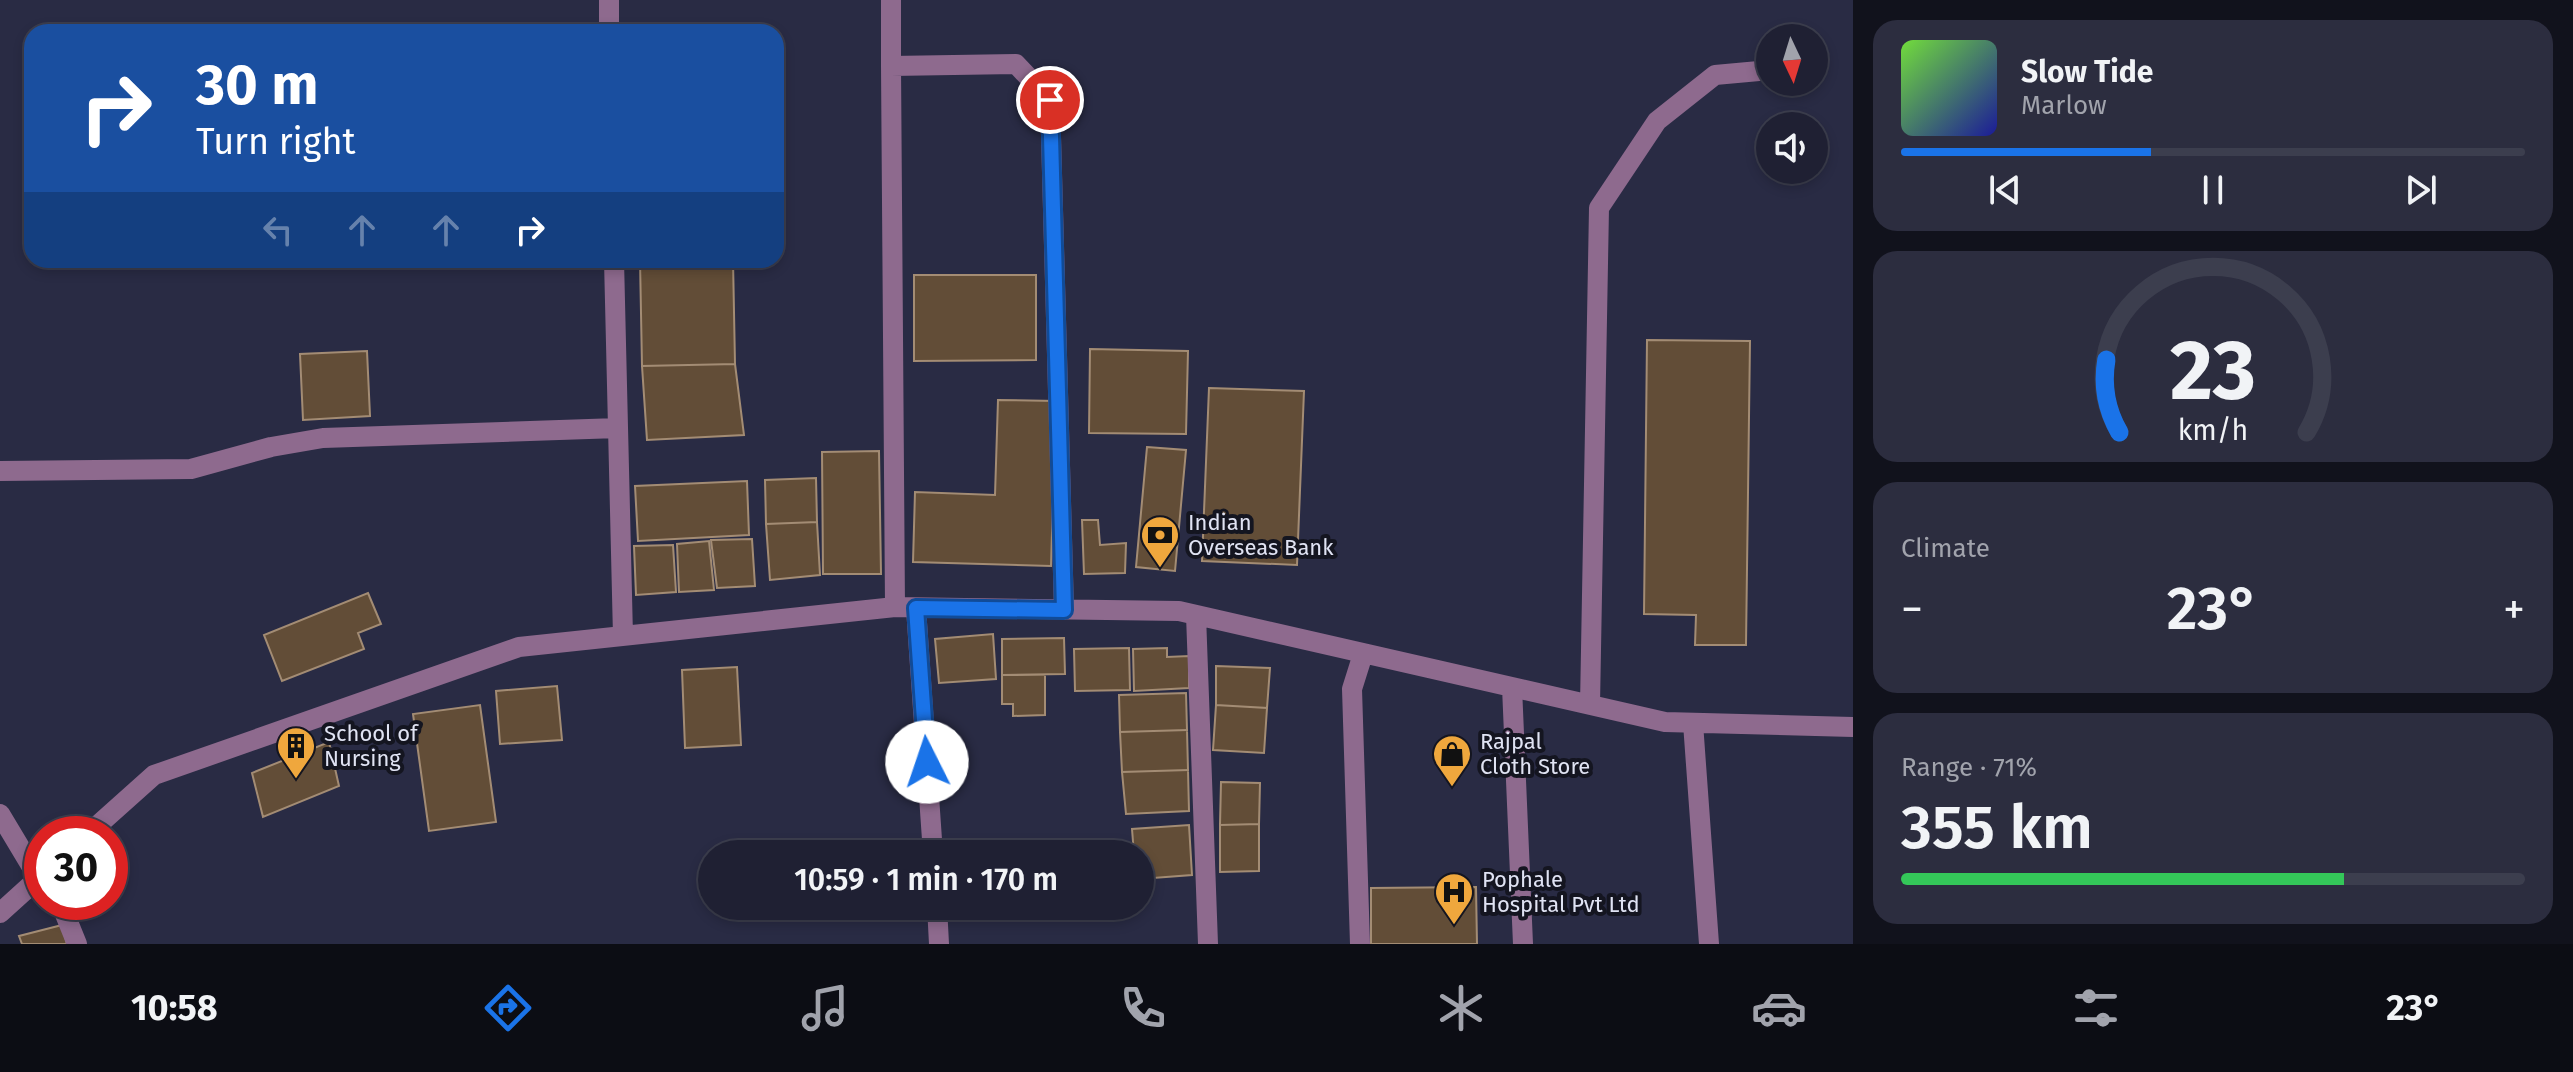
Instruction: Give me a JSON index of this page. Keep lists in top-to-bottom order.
{
  "places": {
    "bank": ["Indian Overseas Bank"],
    "building": ["School of Nursing"],
    "shop": ["Rajpal Cloth Store"],
    "hospital": ["Pophale Hospital Pvt Ltd"]
  },
  "north": "bottom",
  "page": {
    "turn": ["30 m", "Turn right"],
    "song": ["Slow Tide", "Marlow"],
    "tile": [
      "Climate",
      ["Range · 71%", "355 km"]
    ],
    "heat": ["−", "23°", "+"],
    "limit": "30",
    "trip": "10:59 · 1 min · 170 m",
    "tabs": ["10:58", "23°"],
    "gauge": ["23", "km/h"]
  }
}
